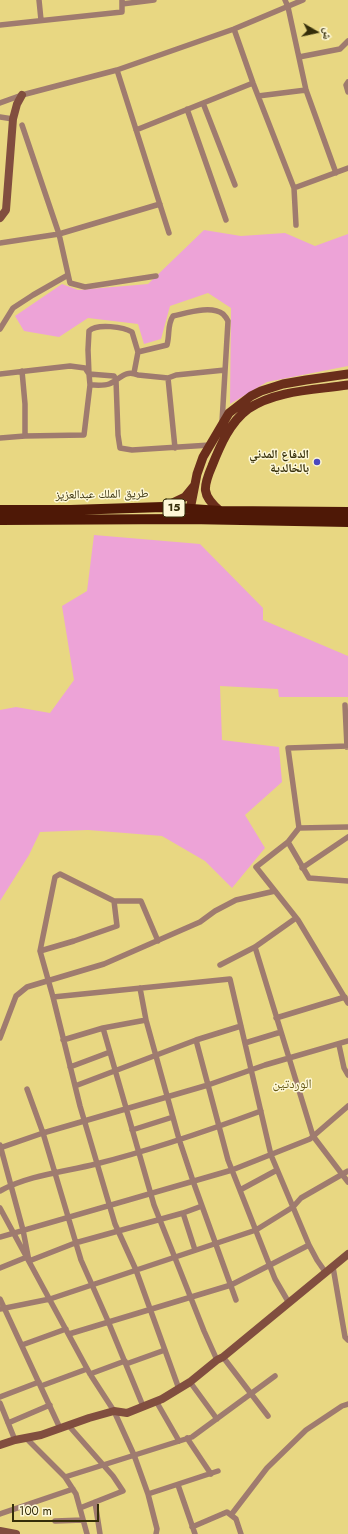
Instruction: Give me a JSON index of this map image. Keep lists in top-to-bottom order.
{
  "streets": {
    "highway": ["طريق الملك عبدالعزيز", "15"]
  },
  "districts": ["الوردتين"],
  "places": ["الدفاع المدني بالخالدية"],
  "scale_bar": "100 m",
  "north": "right"
}
